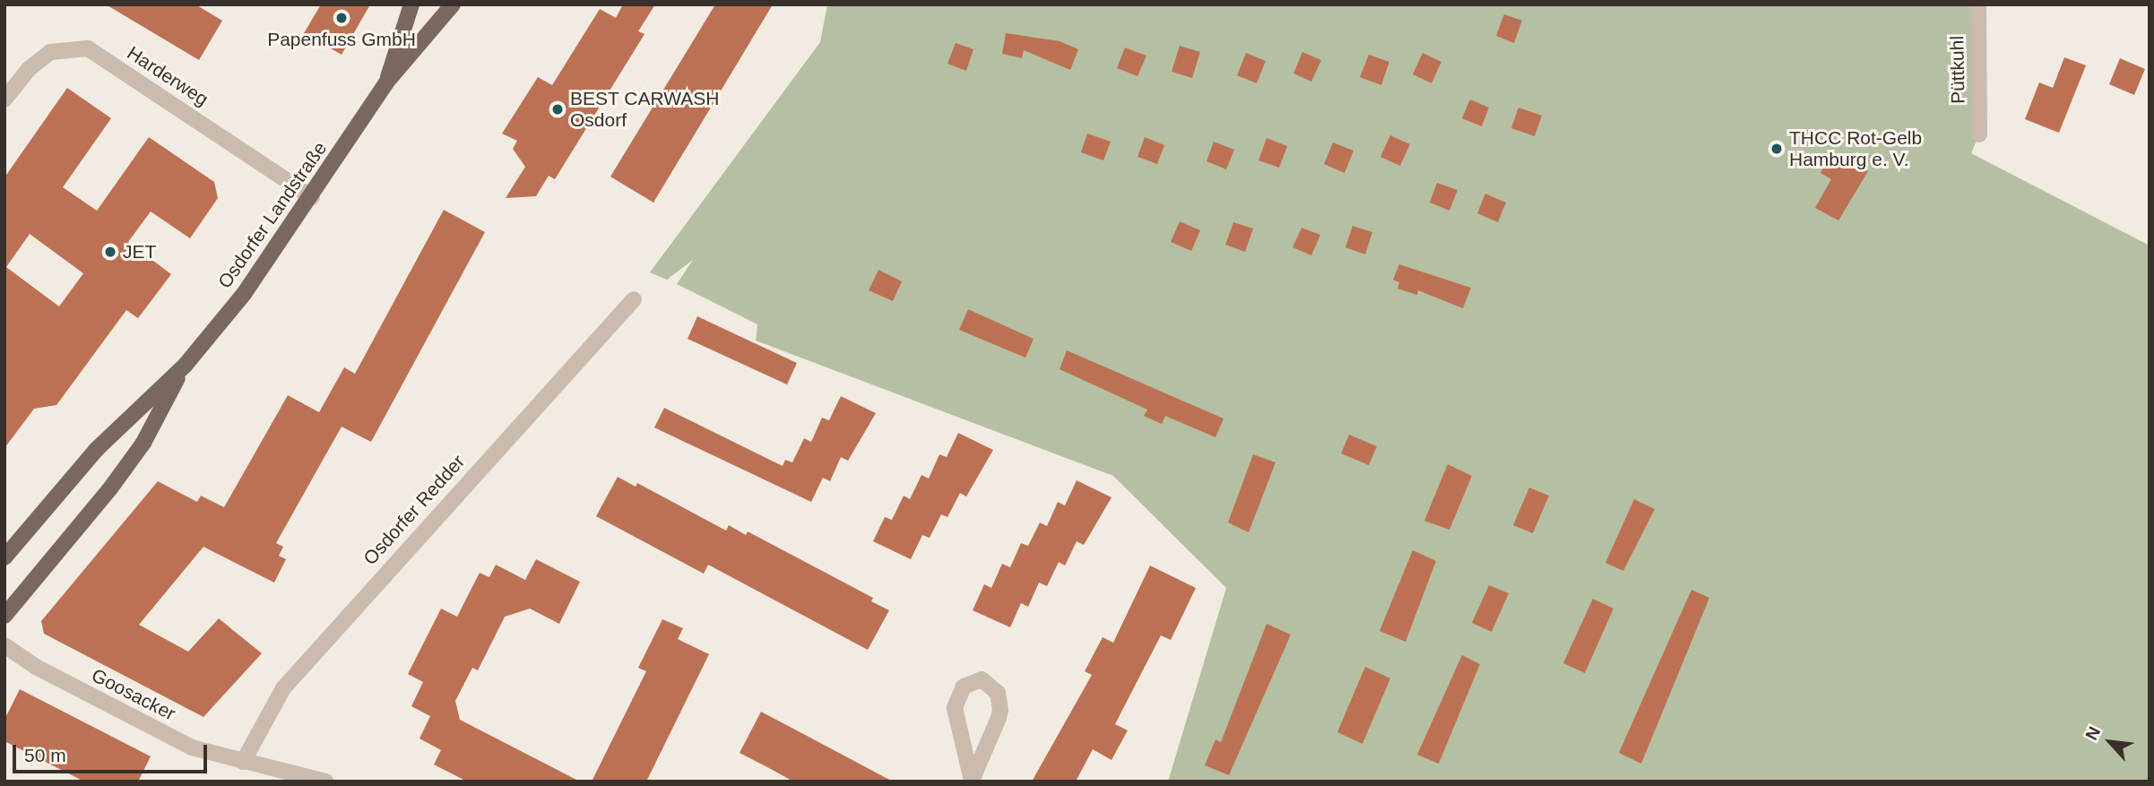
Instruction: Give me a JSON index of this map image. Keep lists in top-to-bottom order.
{
  "streets": {
    "main road": ["Osdorfer Landstraße"],
    "street": [
      "Püttkuhl",
      "Harderweg",
      "Osdorfer Redder",
      "Goosacker"
    ]
  },
  "crossings": [
    ["Harderweg", "Osdorfer Landstraße"],
    ["Osdorfer Redder", "Goosacker"]
  ],
  "places": [
    "Papenfuss GmbH",
    "BEST CARWASH Osdorf",
    "THCC Rot-Gelb Hamburg e. V.",
    "JET"
  ],
  "scale_bar": "50 m",
  "north": "top left"
}
